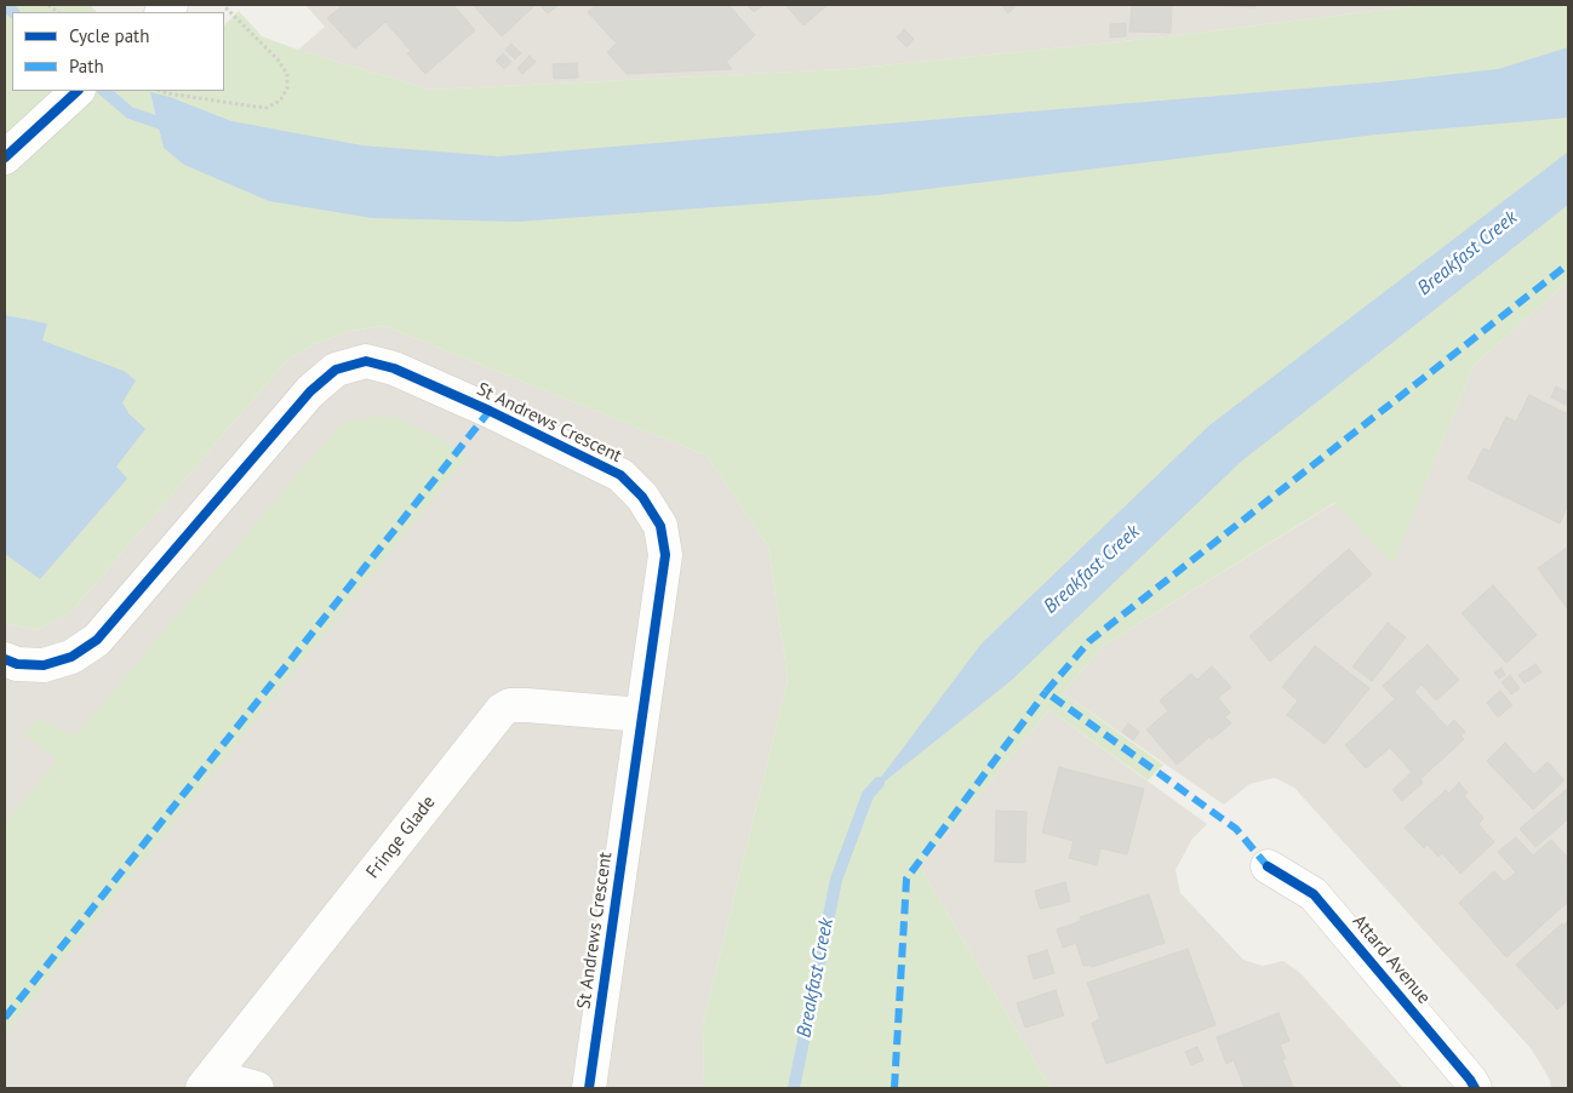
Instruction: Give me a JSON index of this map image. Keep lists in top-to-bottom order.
{
  "streets": {
    "street": ["St Andrews Crescent", "Fringe Glade", "Attard Avenue"]
  },
  "crossings": [
    ["St Andrews Crescent", "Fringe Glade"]
  ],
  "water": ["Breakfast Creek"],
  "legend": ["Cycle path", "Path"]
}
